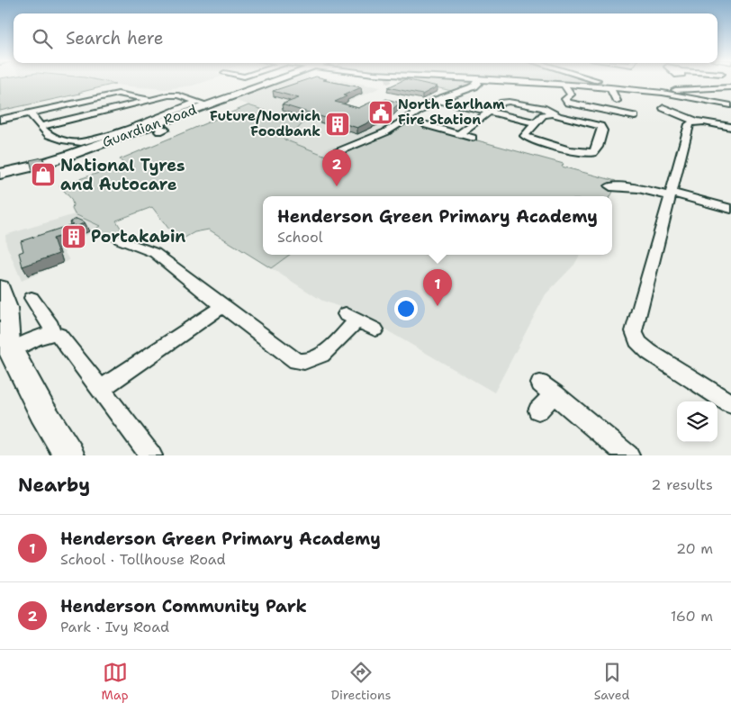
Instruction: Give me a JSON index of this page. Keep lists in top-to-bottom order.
{
  "streets": {
    "highway": ["Guardian Road"]
  },
  "places": {
    "public building": ["North Earlham Fire Station"],
    "building": ["Future/Norwich Foodbank", "Portakabin"],
    "shop": ["National Tyres and Autocare"]
  },
  "page": {
    "search": "Search here",
    "pins": ["2", "1"],
    "popup": ["Henderson Green Primary Academy", "School"],
    "heading": ["Nearby", "2 results"],
    "list": [
      {
        "mark": "1",
        "name": "Henderson Green Primary Academy",
        "note": "School · Tollhouse Road",
        "value": "20 m"
      },
      {
        "mark": "2",
        "name": "Henderson Community Park",
        "note": "Park · Ivy Road",
        "value": "160 m"
      }
    ],
    "nav": ["Map", "Directions", "Saved"]
  }
}
